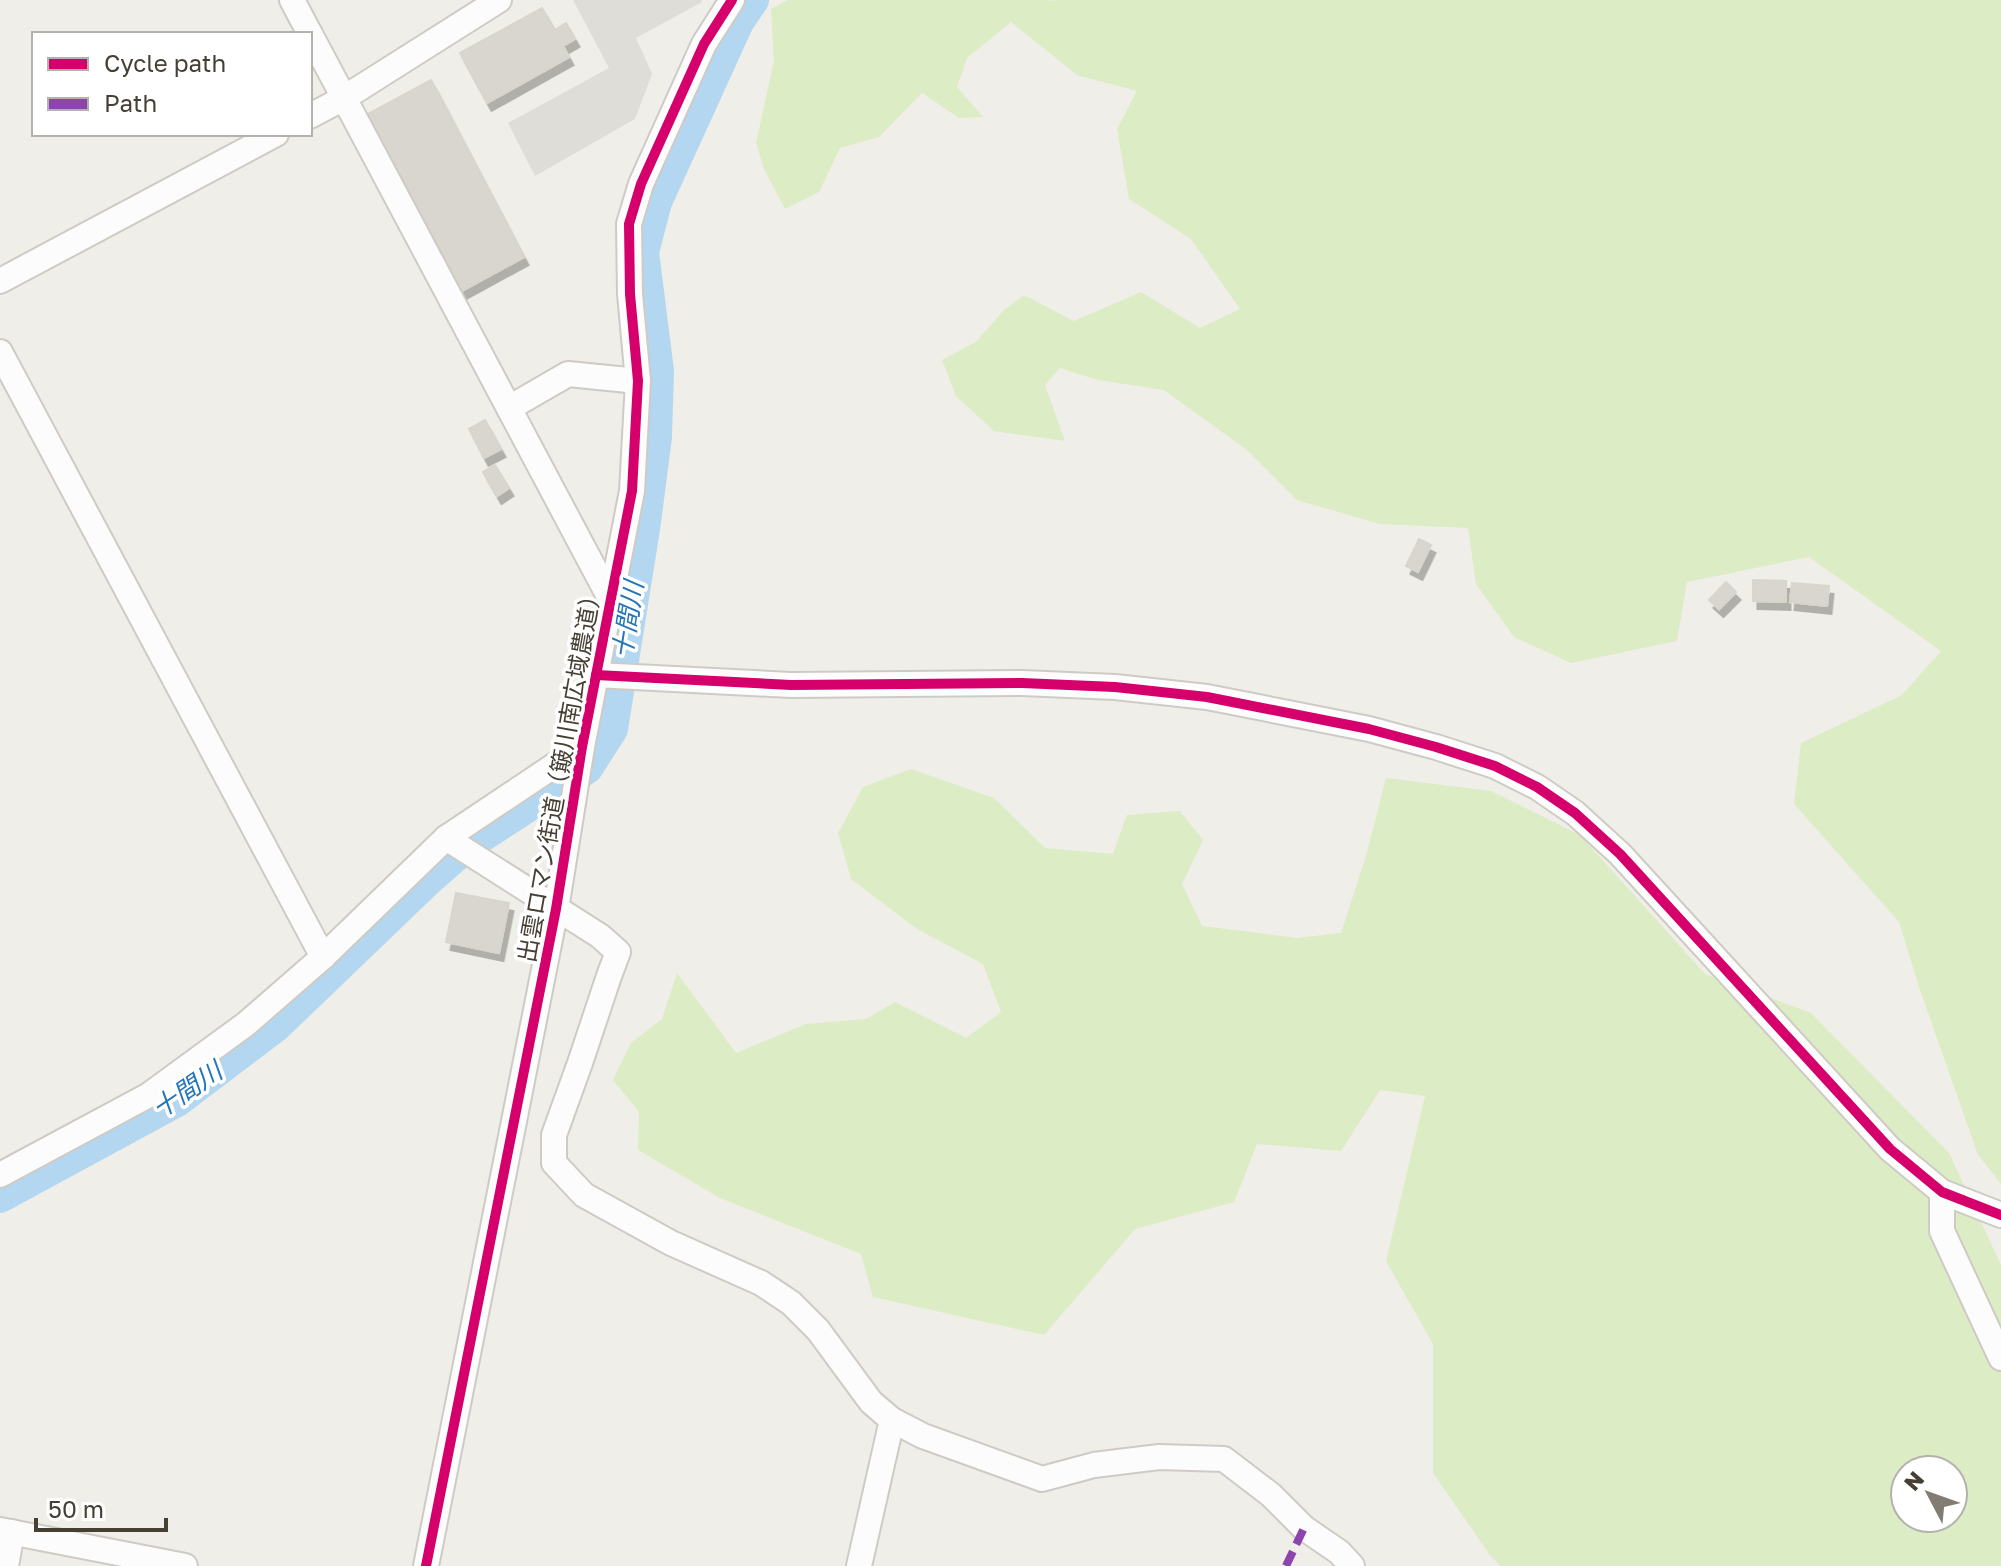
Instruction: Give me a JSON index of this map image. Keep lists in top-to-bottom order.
{
  "streets": {
    "street": ["出雲ロマン街道（簸川南広域農道）"]
  },
  "water": ["十間川"],
  "legend": ["Cycle path", "Path"],
  "scale_bar": "50 m",
  "north": "top left"
}
